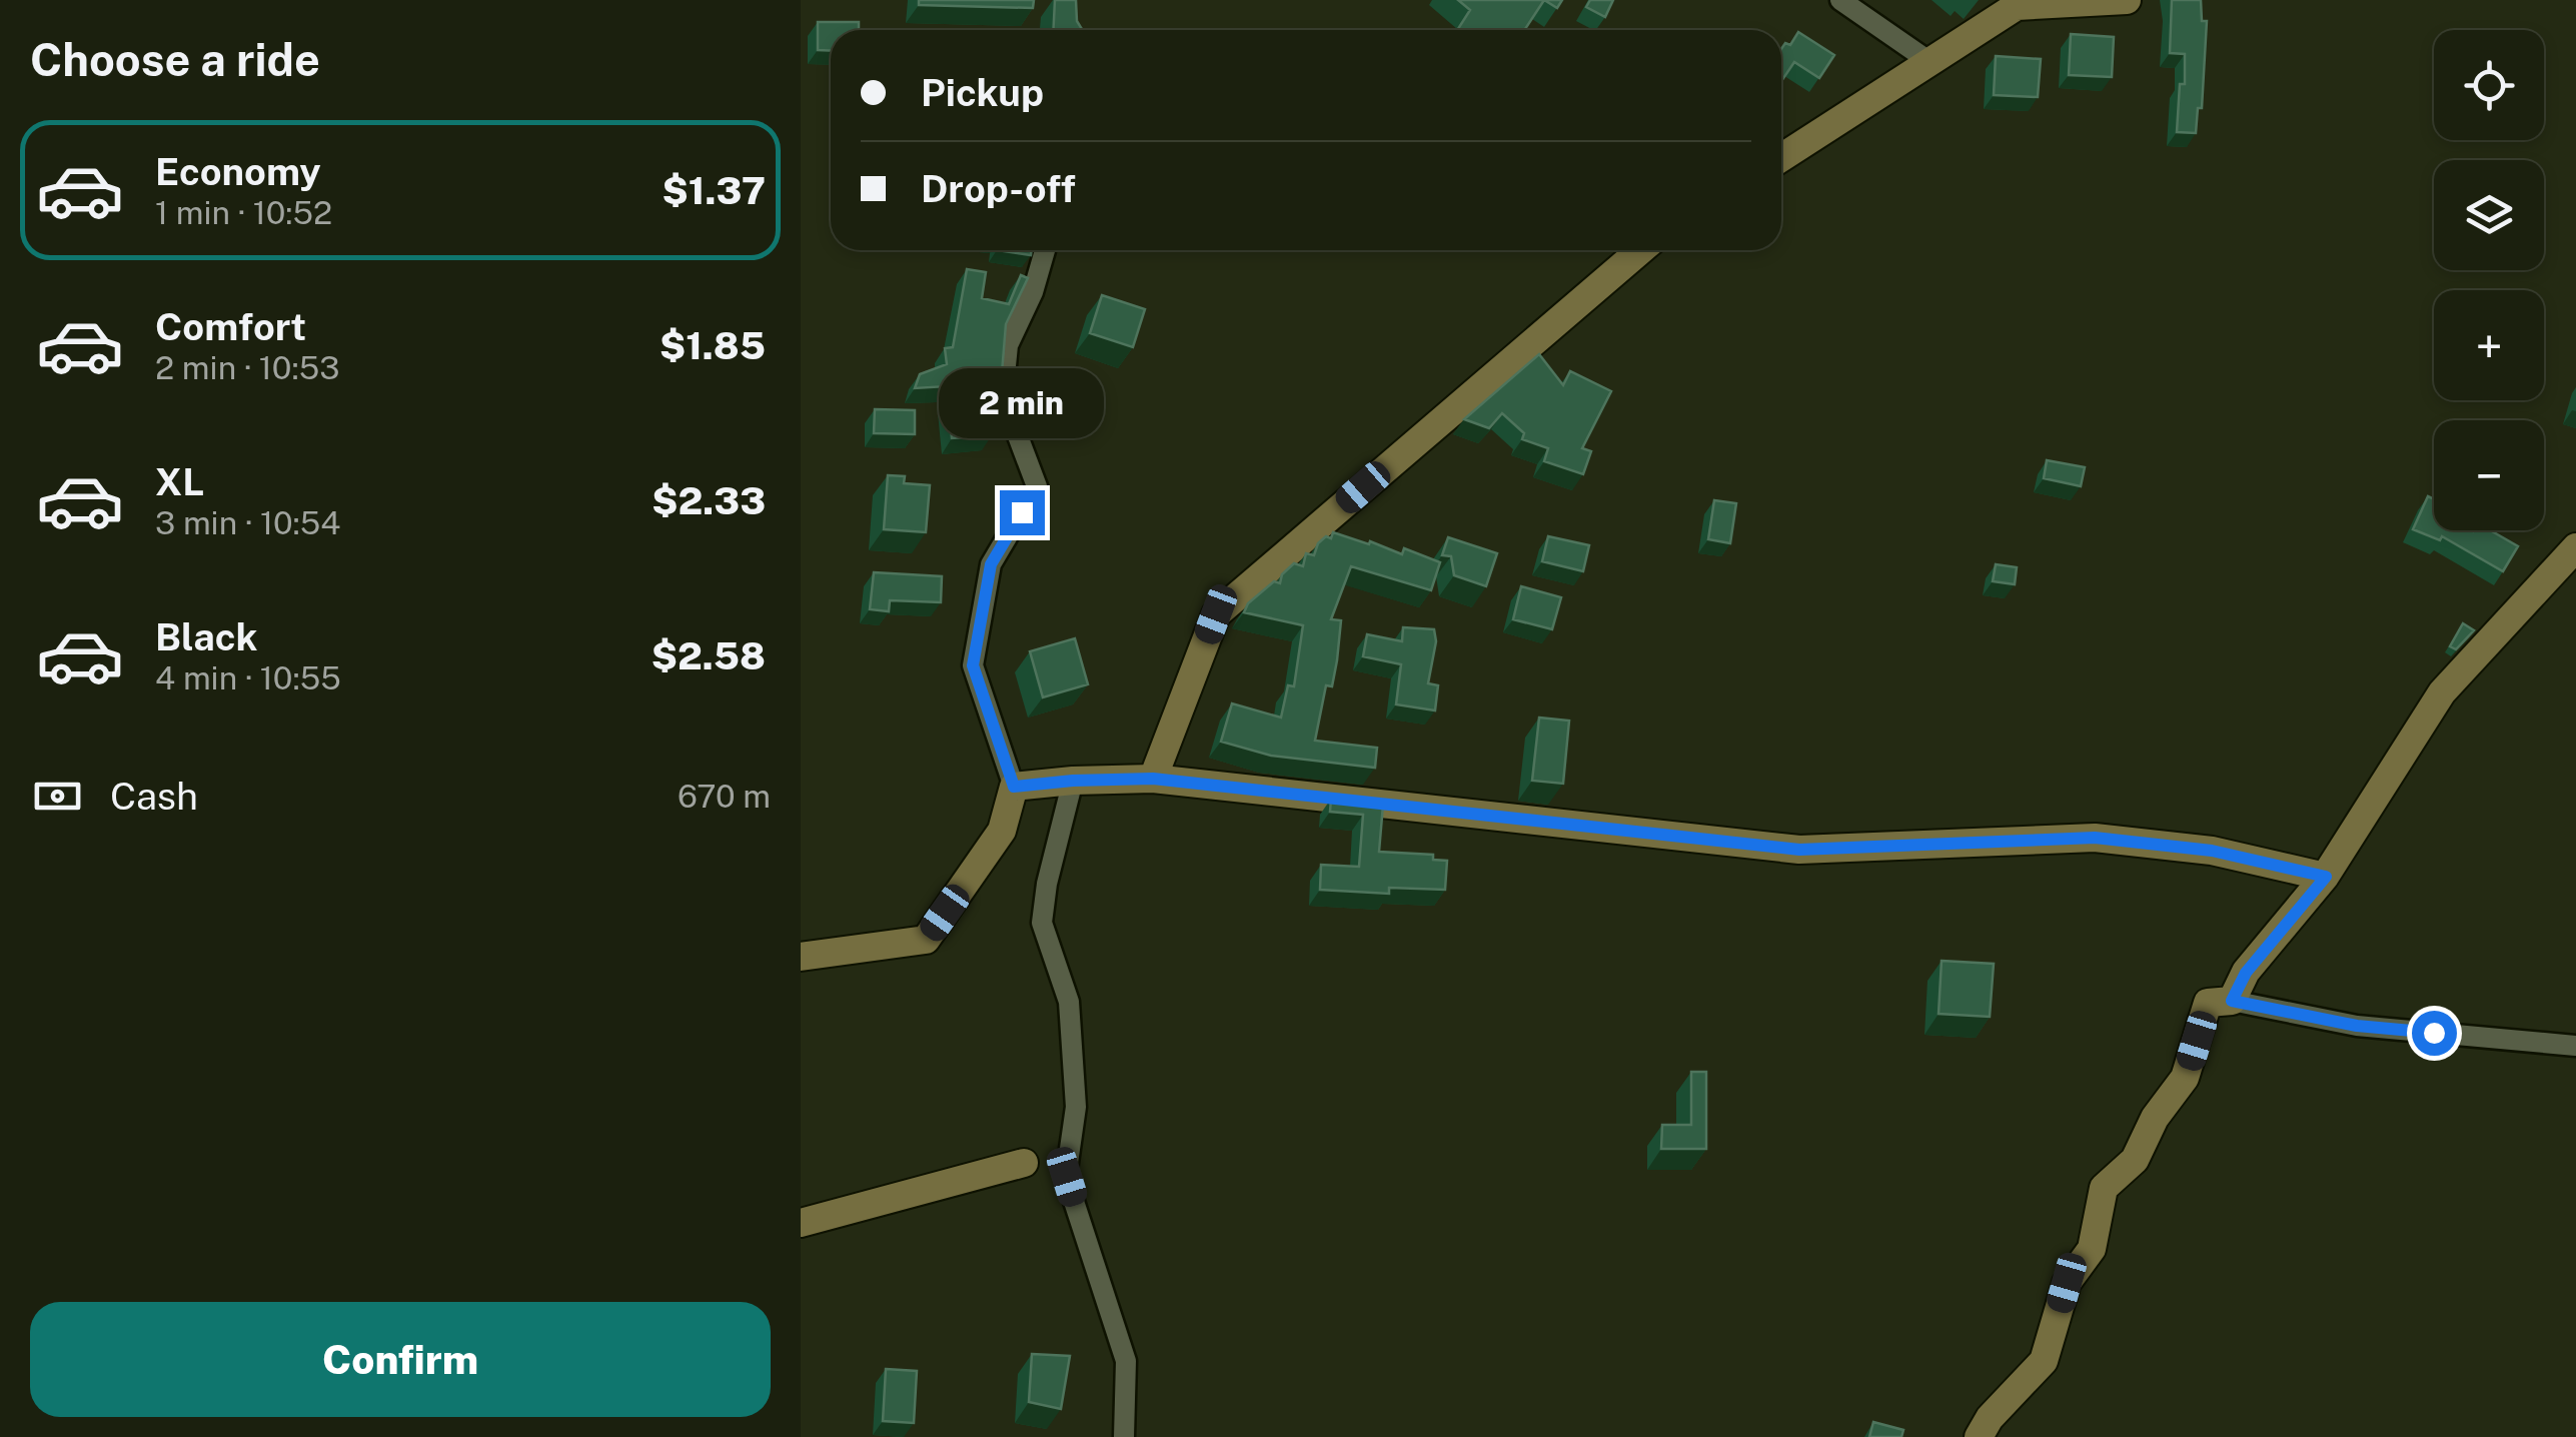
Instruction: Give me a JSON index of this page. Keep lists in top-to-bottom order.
{
  "page": {
    "heading": "Choose a ride",
    "map_buttons": ["+", "−"],
    "banner": ["Pickup", "Drop-off"],
    "list": [
      {
        "name": "Economy",
        "note": "1 min · 10:52",
        "value": "$1.37"
      },
      {
        "name": "Comfort",
        "note": "2 min · 10:53",
        "value": "$1.85"
      },
      {
        "name": "XL",
        "note": "3 min · 10:54",
        "value": "$2.33"
      },
      {
        "name": "Black",
        "note": "4 min · 10:55",
        "value": "$2.58"
      }
    ],
    "bubble": "2 min",
    "pay": ["Cash", "670 m"],
    "buttons": "Confirm"
  }
}
